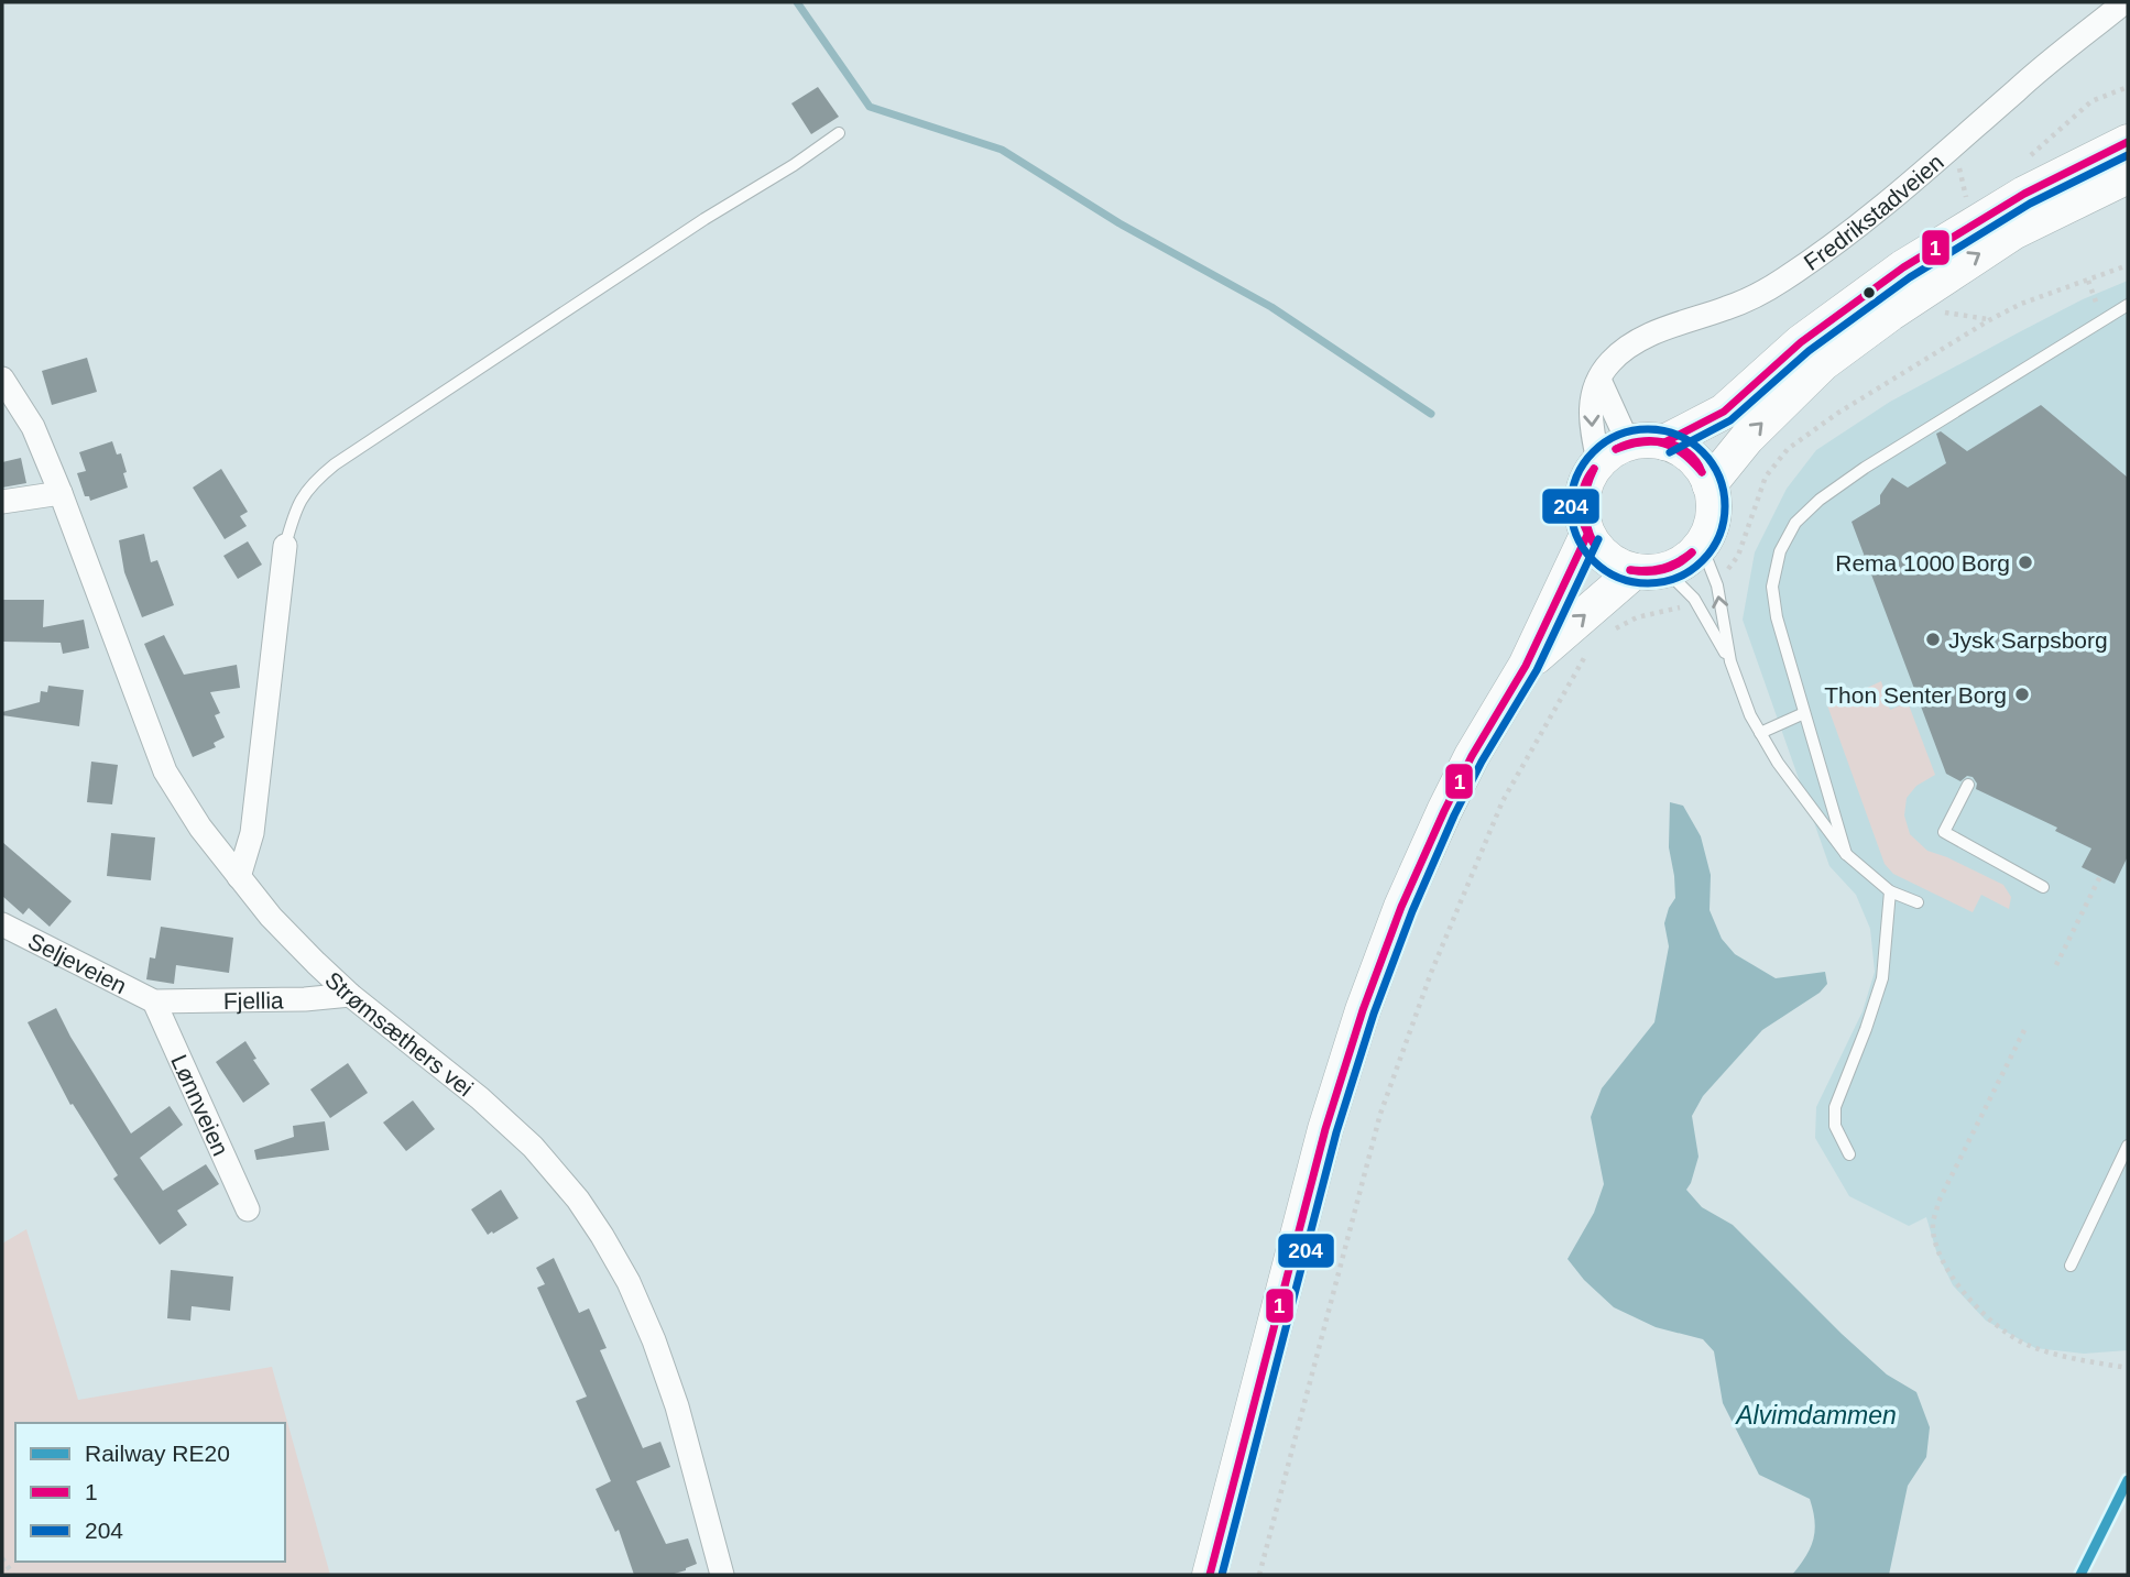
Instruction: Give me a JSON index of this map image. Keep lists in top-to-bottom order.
{
  "streets": {
    "street": [
      "Fredrikstadveien",
      "Seljeveien",
      "Fjellia",
      "Strømsæthers vei",
      "Lønnveien"
    ]
  },
  "crossings": [
    ["Seljeveien", "Fjellia"],
    ["Seljeveien", "Lønnveien"],
    ["Fjellia", "Strømsæthers vei"],
    ["Fjellia", "Lønnveien"]
  ],
  "water": ["Alvimdammen"],
  "places": ["Rema 1000 Borg", "Jysk Sarpsborg", "Thon Senter Borg"],
  "lines": ["transit line 1", "transit line 204", "rail line RE20"],
  "legend": ["Railway RE20", "1", "204"]
}
